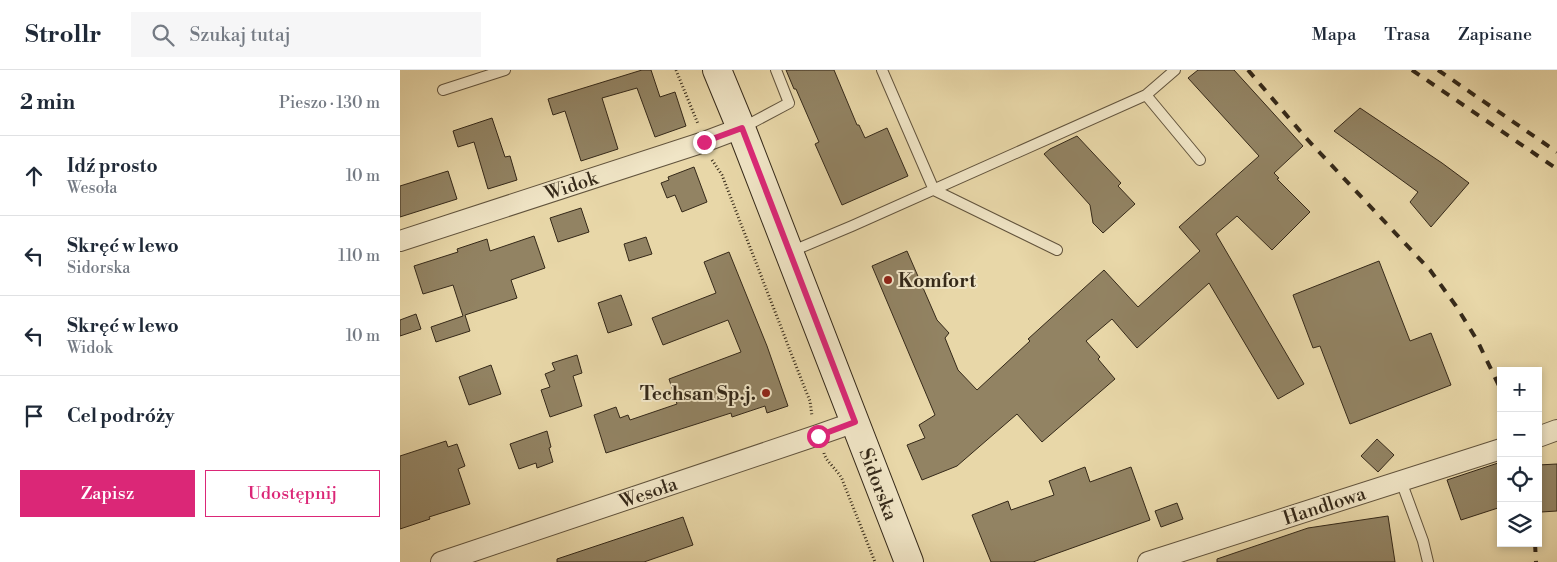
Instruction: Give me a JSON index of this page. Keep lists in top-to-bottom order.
{
  "streets": {
    "street": [
      "Widok",
      "Sidorska",
      "Wesoła",
      "Handlowa"
    ]
  },
  "crossings": [
    ["Widok", "Sidorska"],
    ["Sidorska", "Wesoła"]
  ],
  "places": ["Komfort", "Techsan Sp.j."],
  "page": {
    "header": "Strollr",
    "search": "Szukaj tutaj",
    "nav": ["Mapa", "Trasa", "Zapisane"],
    "heading": ["2 min", "Pieszo · 130 m"],
    "list": [
      ["Idź prosto", "Wesoła", "10 m"],
      ["Skręć w lewo", "Sidorska", "110 m"],
      ["Skręć w lewo", "Widok", "10 m"],
      "Cel podróży"
    ],
    "map_buttons": ["+", "−"],
    "buttons": ["Zapisz", "Udostępnij"]
  }
}
